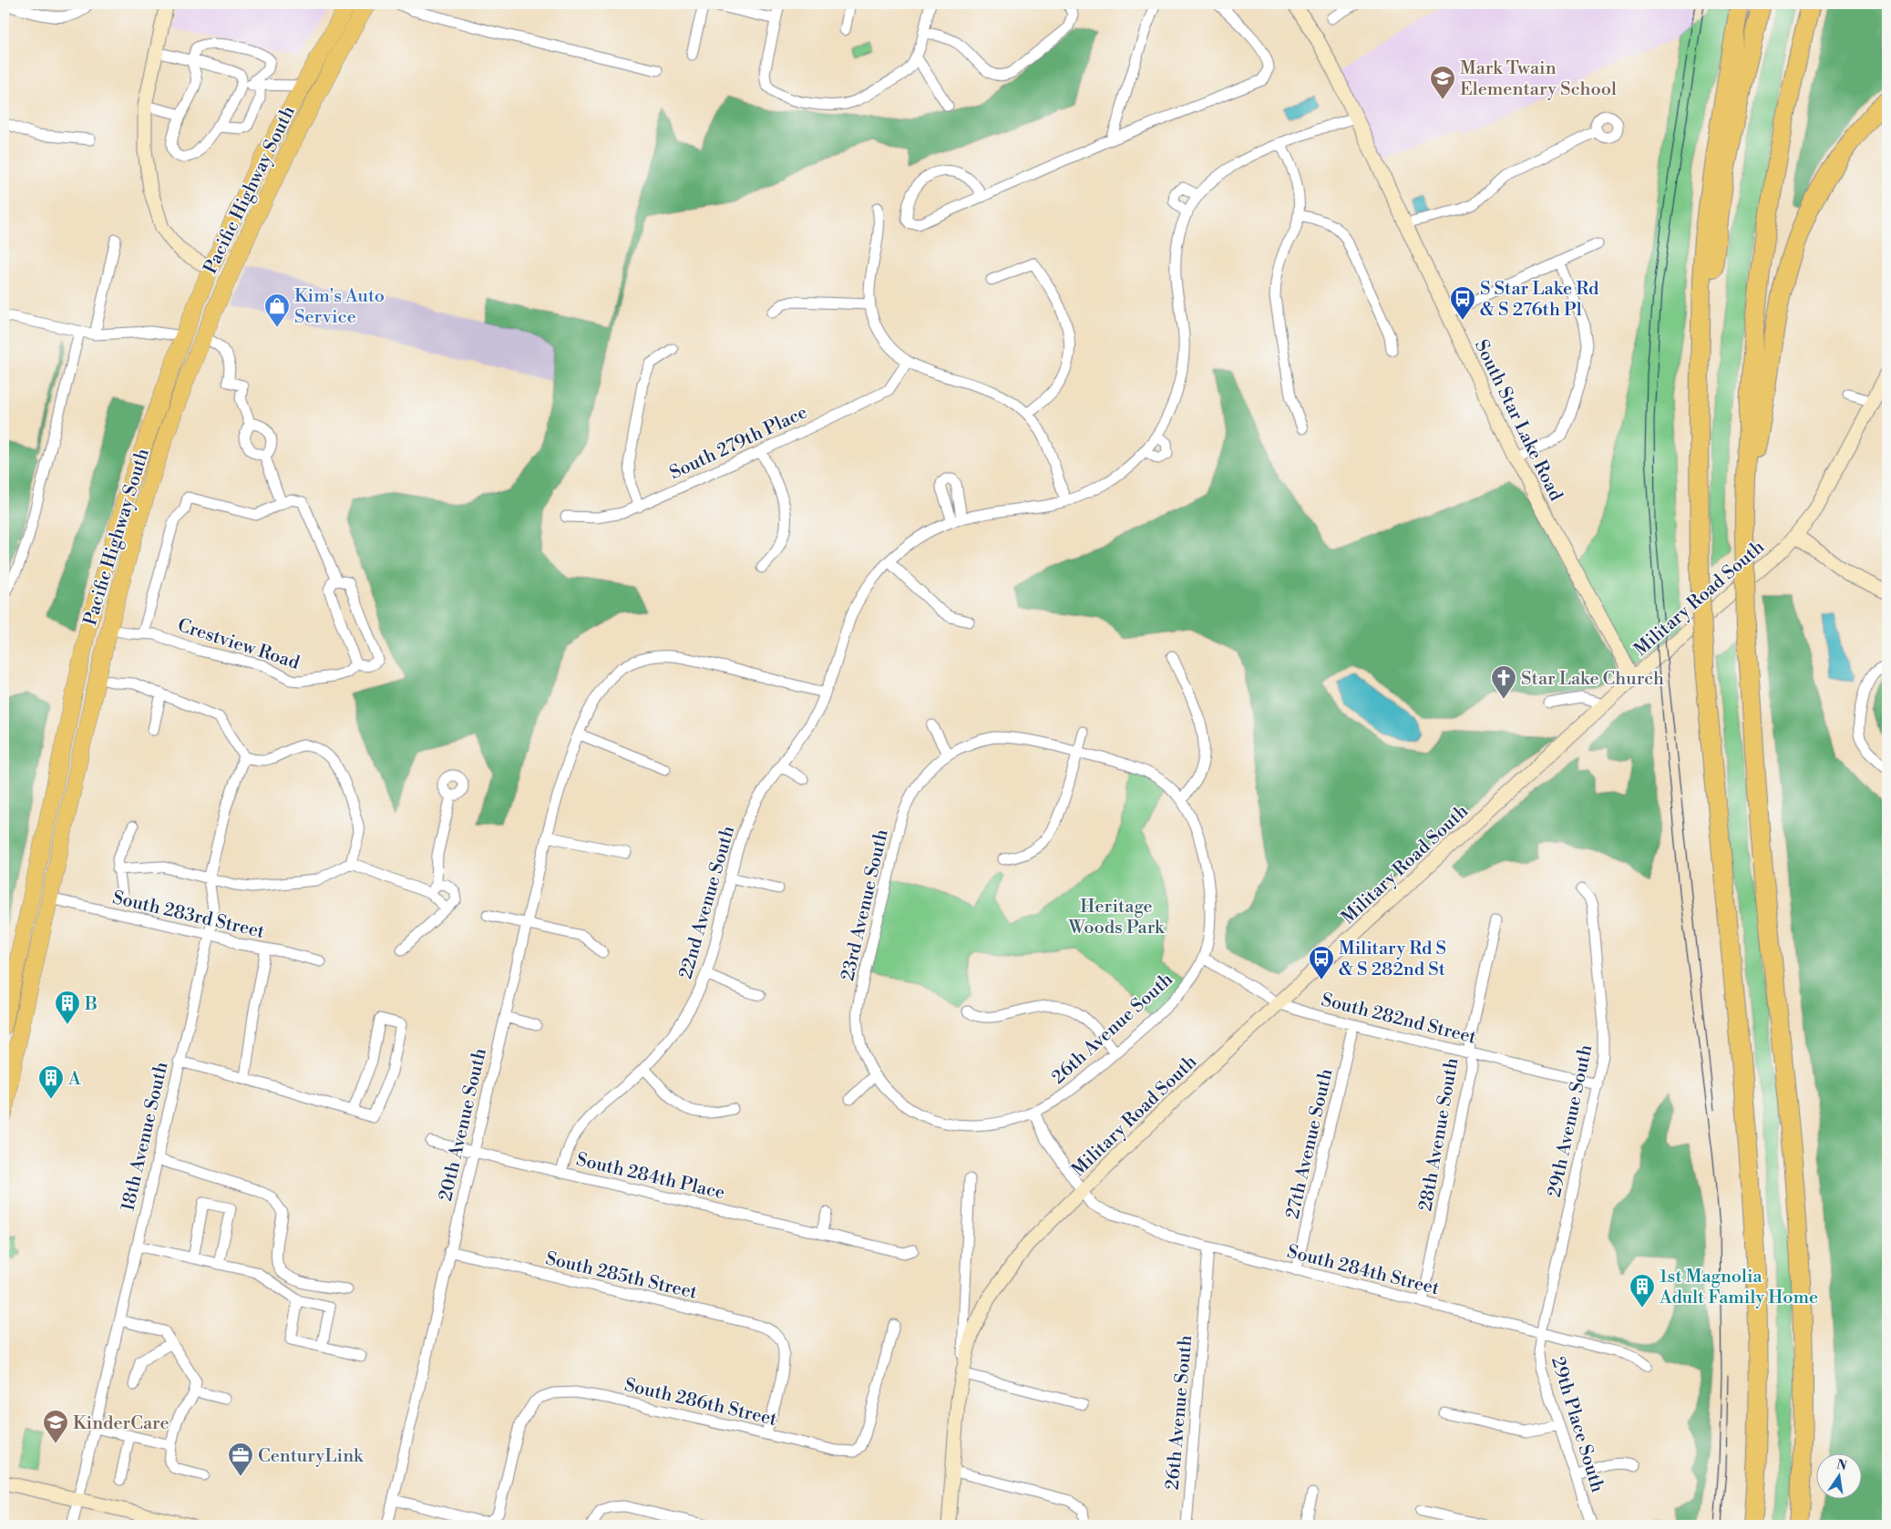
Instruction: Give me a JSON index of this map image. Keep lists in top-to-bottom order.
{
  "streets": {
    "main road": ["Pacific Highway South", "South Star Lake Road", "Military Road South"],
    "street": [
      "South 279th Place",
      "Crestview Road",
      "22nd Avenue South",
      "23rd Avenue South",
      "South 283rd Street",
      "South 282nd Street",
      "26th Avenue South",
      "29th Avenue South",
      "20th Avenue South",
      "28th Avenue South",
      "18th Avenue South",
      "27th Avenue South",
      "South 284th Place",
      "South 284th Street",
      "South 285th Street",
      "South 286th Street",
      "29th Place South"
    ]
  },
  "crossings": [
    ["Pacific Highway South", "Crestview Road"],
    ["Pacific Highway South", "South 283rd Street"],
    ["South Star Lake Road", "Military Road South"],
    ["South Star Lake Road", "22nd Avenue South"],
    ["Military Road South", "South 282nd Street"],
    ["Military Road South", "South 284th Street"],
    ["22nd Avenue South", "20th Avenue South"],
    ["22nd Avenue South", "South 284th Place"],
    ["23rd Avenue South", "26th Avenue South"],
    ["South 283rd Street", "18th Avenue South"],
    ["South 282nd Street", "26th Avenue South"],
    ["South 282nd Street", "29th Avenue South"],
    ["South 282nd Street", "28th Avenue South"],
    ["South 282nd Street", "27th Avenue South"],
    ["26th Avenue South", "South 284th Street"],
    ["29th Avenue South", "South 284th Street"],
    ["29th Avenue South", "29th Place South"],
    ["20th Avenue South", "South 284th Place"],
    ["20th Avenue South", "South 285th Street"],
    ["20th Avenue South", "South 286th Street"],
    ["28th Avenue South", "South 284th Street"],
    ["27th Avenue South", "South 284th Street"],
    ["South 284th Street", "29th Place South"],
    ["South 285th Street", "South 286th Street"]
  ],
  "parks": ["Heritage Woods Park"],
  "places": {
    "school or university": ["Mark Twain Elementary School", "KinderCare"],
    "bus stop": ["S Star Lake Rd & S 276th Pl", "Military Rd S & S 282nd St"],
    "shop": ["Kim's Auto Service"],
    "church": ["Star Lake Church"],
    "building": ["B", "A", "1st Magnolia Adult Family Home"],
    "office": ["CenturyLink"]
  },
  "north": "top"
}
